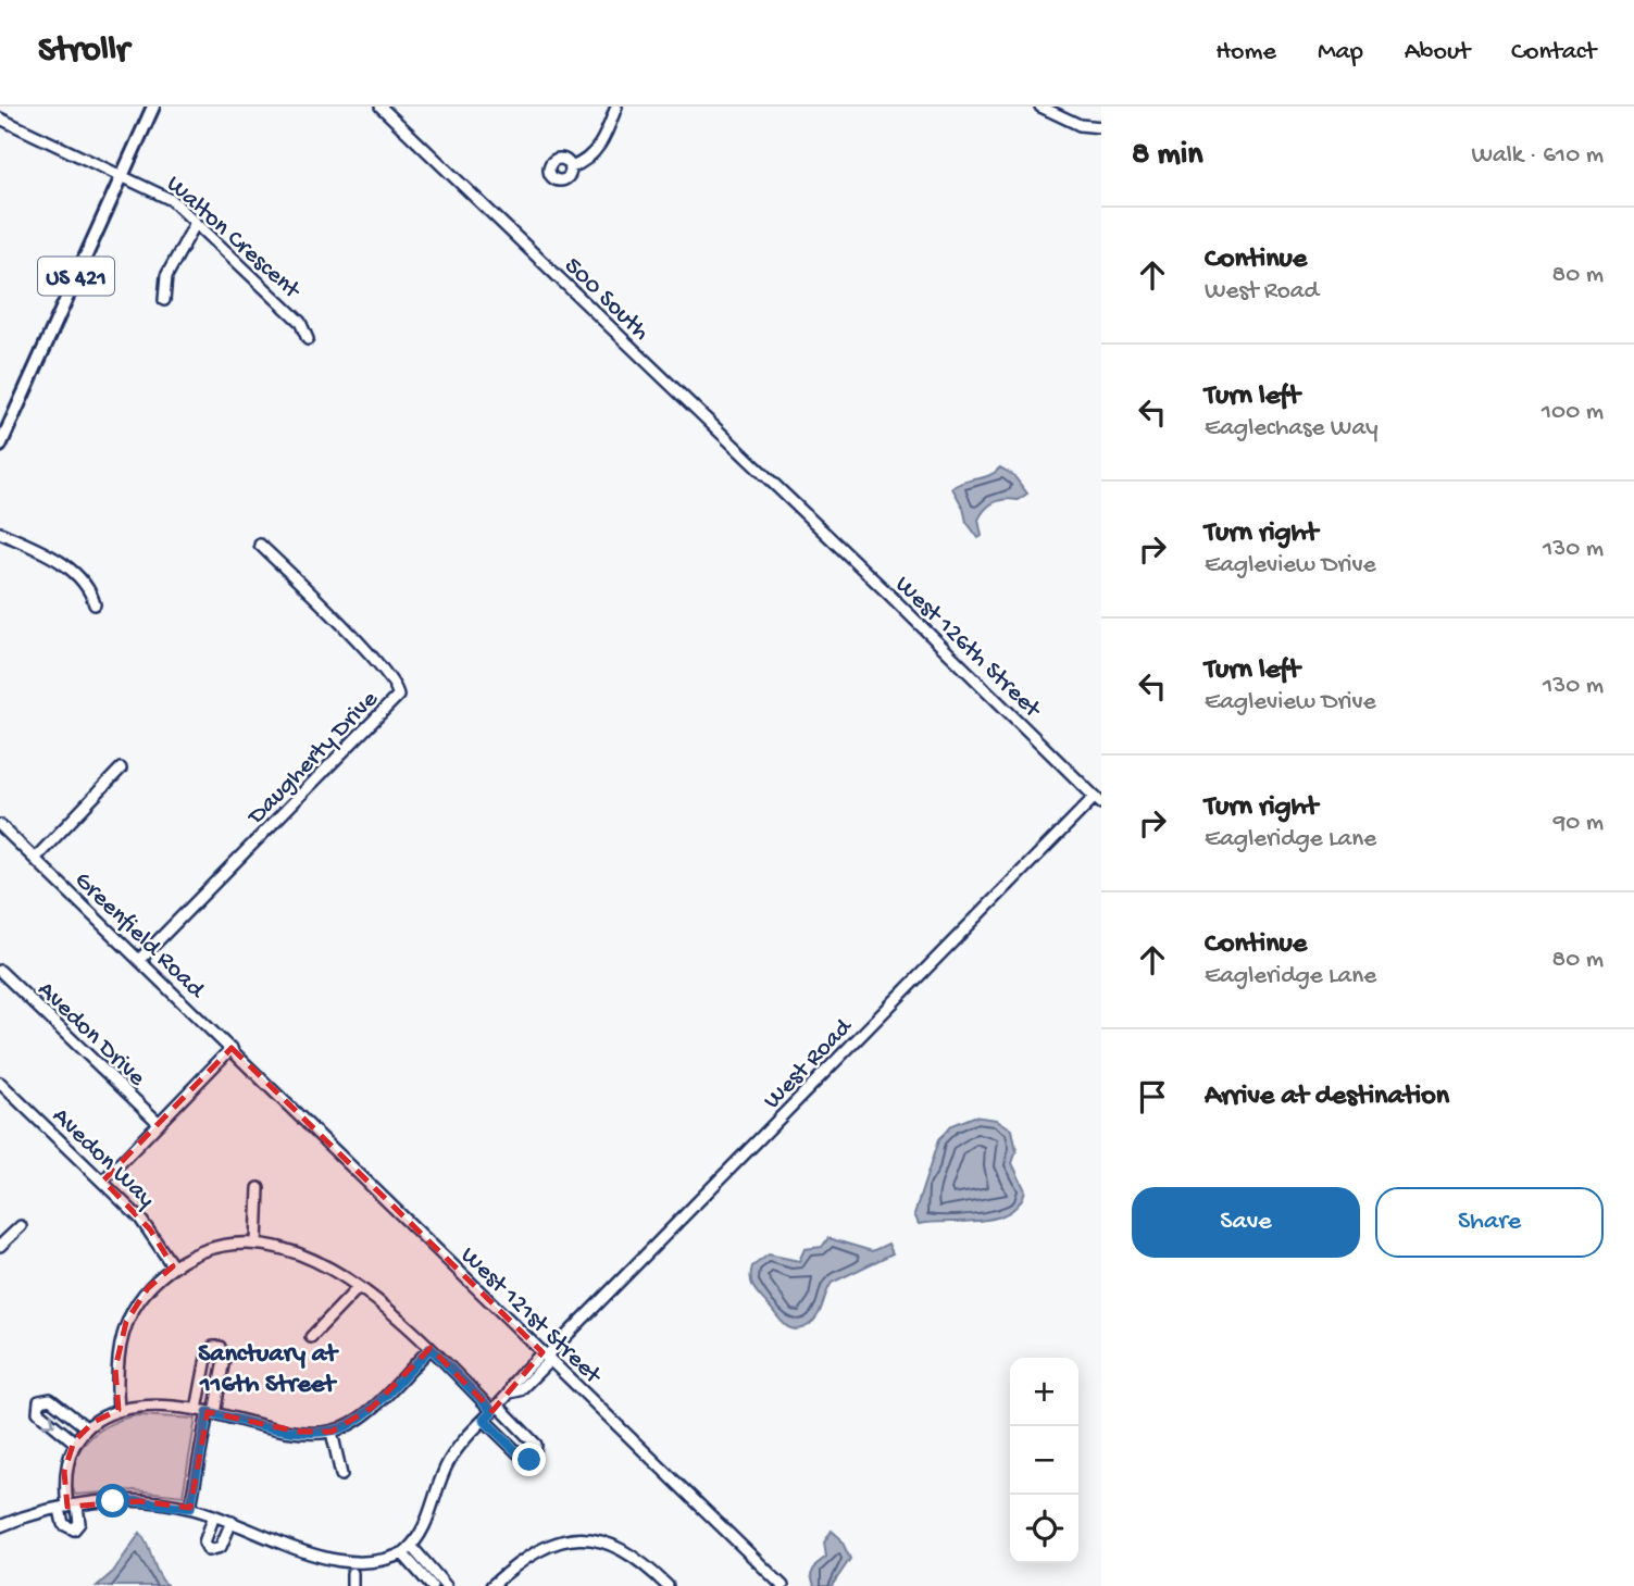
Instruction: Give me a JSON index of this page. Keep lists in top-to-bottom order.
{
  "streets": {
    "main road": ["US 421"],
    "street": [
      "Walton Crescent",
      "500 South",
      "West 126th Street",
      "Daugherty Drive",
      "Greenfield Road",
      "Avedon Drive",
      "West Road",
      "Avedon Way",
      "West 121st Street"
    ]
  },
  "crossings": [
    ["Walton Crescent", "US 421"],
    ["500 South", "West 126th Street"],
    ["West 126th Street", "West Road"],
    ["Daugherty Drive", "Greenfield Road"],
    ["Greenfield Road", "West 121st Street"],
    ["West Road", "West 121st Street"]
  ],
  "districts": ["Sanctuary at 116th Street"],
  "page": {
    "header": "Strollr",
    "nav": [
      "Home",
      "Map",
      "About",
      "Contact"
    ],
    "heading": ["8 min", "Walk · 610 m"],
    "list": [
      ["Continue", "West Road", "80 m"],
      ["Turn left", "Eaglechase Way", "100 m"],
      ["Turn right", "Eagleview Drive", "130 m"],
      ["Turn left", "Eagleview Drive", "130 m"],
      ["Turn right", "Eagleridge Lane", "90 m"],
      ["Continue", "Eagleridge Lane", "80 m"],
      "Arrive at destination"
    ],
    "buttons": ["Save", "Share"],
    "map_buttons": ["+", "−"]
  }
}
